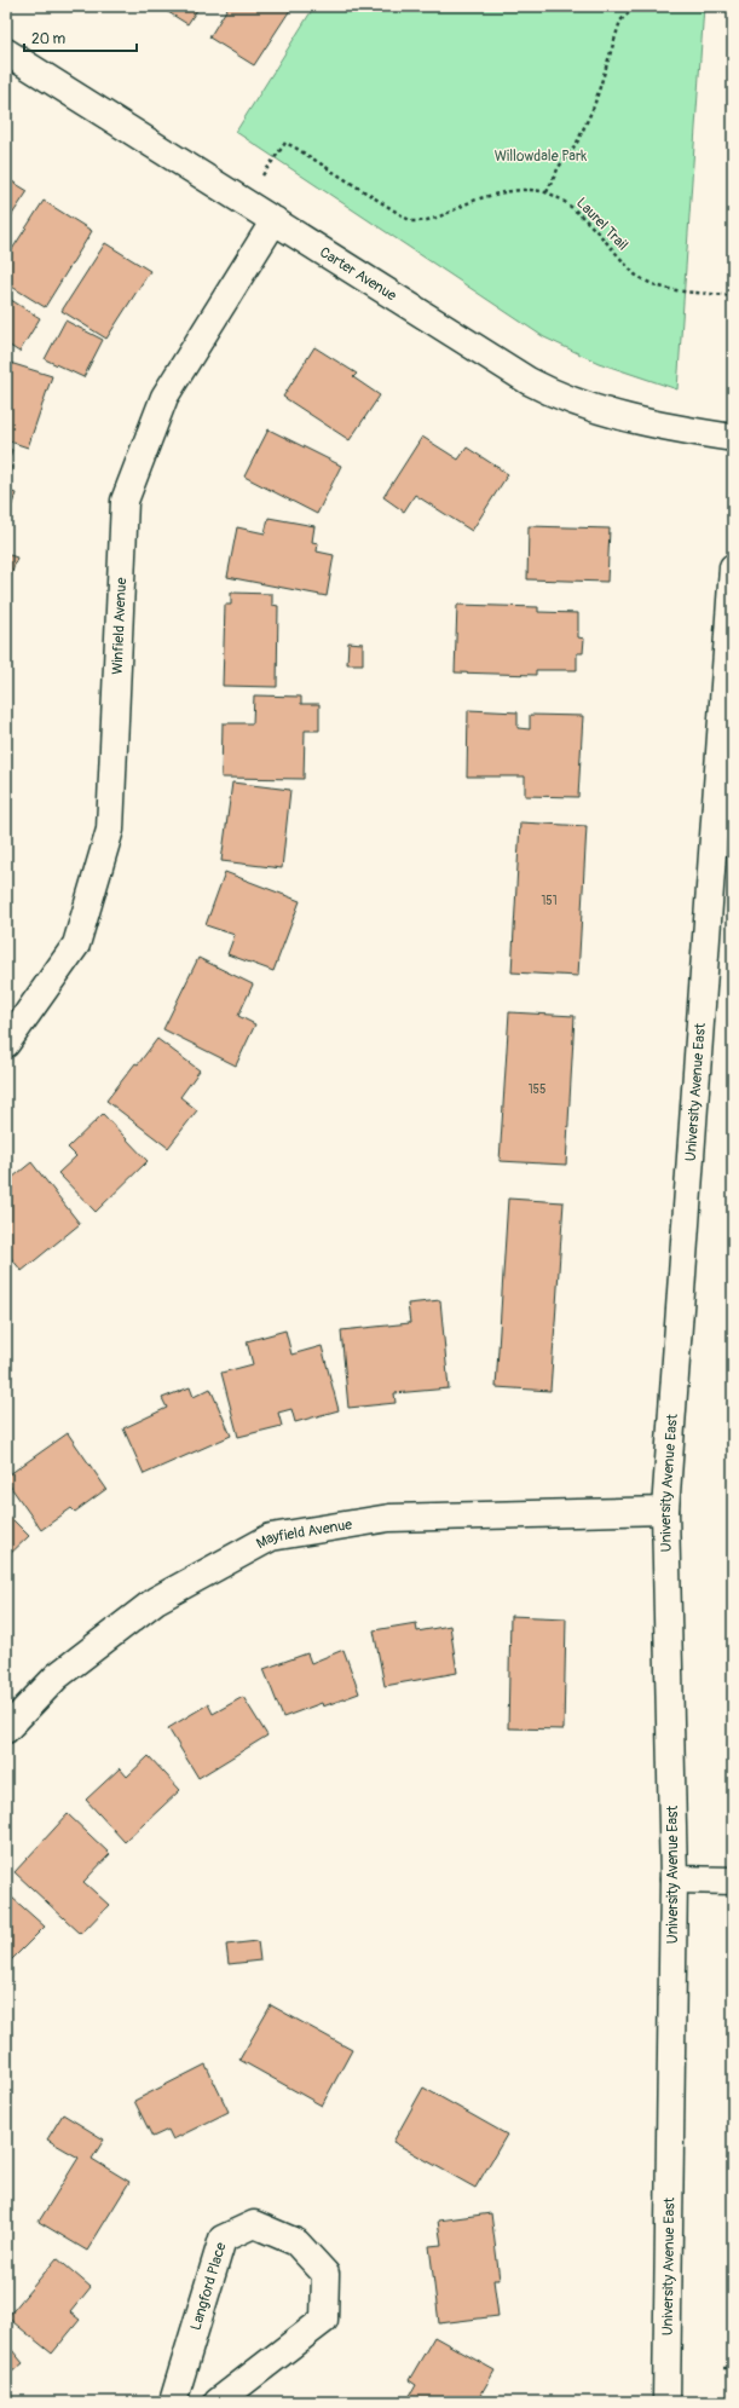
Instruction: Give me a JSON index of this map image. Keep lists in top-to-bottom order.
{
  "streets": {
    "street": [
      "Carter Avenue",
      "Winfield Avenue",
      "University Avenue East",
      "Mayfield Avenue",
      "Langford Place"
    ],
    "path": ["Laurel Trail"]
  },
  "crossings": [
    ["Carter Avenue", "Winfield Avenue"],
    ["University Avenue East", "Mayfield Avenue"]
  ],
  "parks": ["Willowdale Park"],
  "house_numbers": ["151", "155"],
  "scale_bar": "20 m"
}
